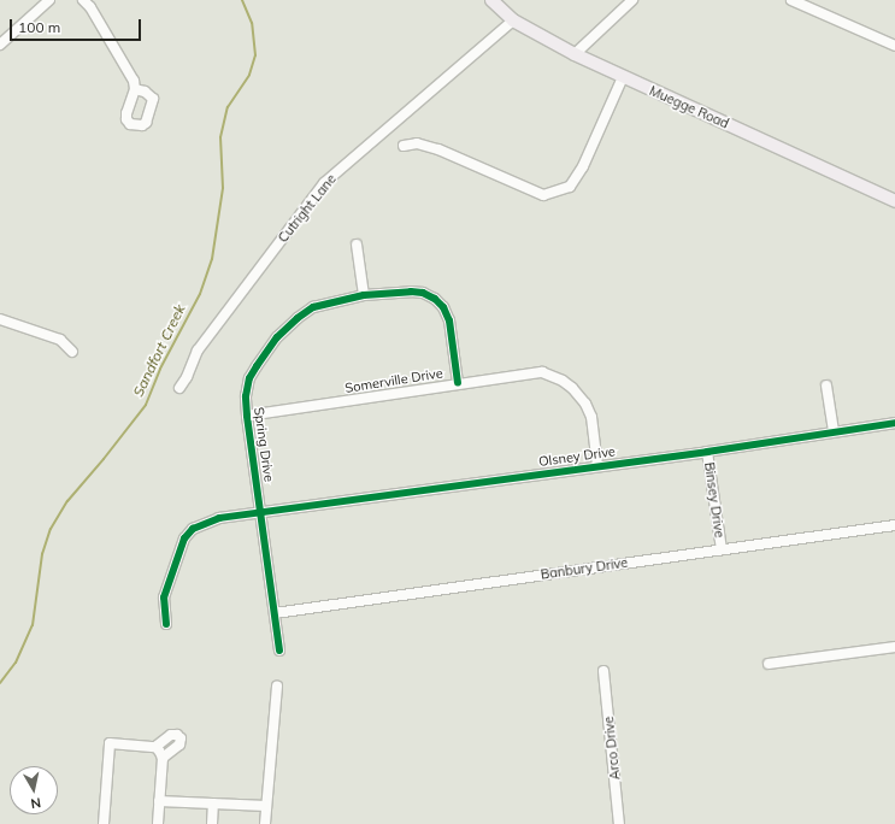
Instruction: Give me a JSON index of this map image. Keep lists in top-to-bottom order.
{
  "streets": {
    "main road": ["Muegge Road"],
    "street": [
      "Cutright Lane",
      "Somerville Drive",
      "Spring Drive",
      "Olsney Drive",
      "Binsey Drive",
      "Banbury Drive",
      "Arco Drive"
    ]
  },
  "crossings": [
    ["Muegge Road", "Cutright Lane"],
    ["Somerville Drive", "Spring Drive"],
    ["Somerville Drive", "Olsney Drive"],
    ["Spring Drive", "Olsney Drive"],
    ["Spring Drive", "Banbury Drive"],
    ["Olsney Drive", "Binsey Drive"],
    ["Binsey Drive", "Banbury Drive"]
  ],
  "water": ["Sandfort Creek"],
  "scale_bar": "100 m",
  "north": "bottom"
}
